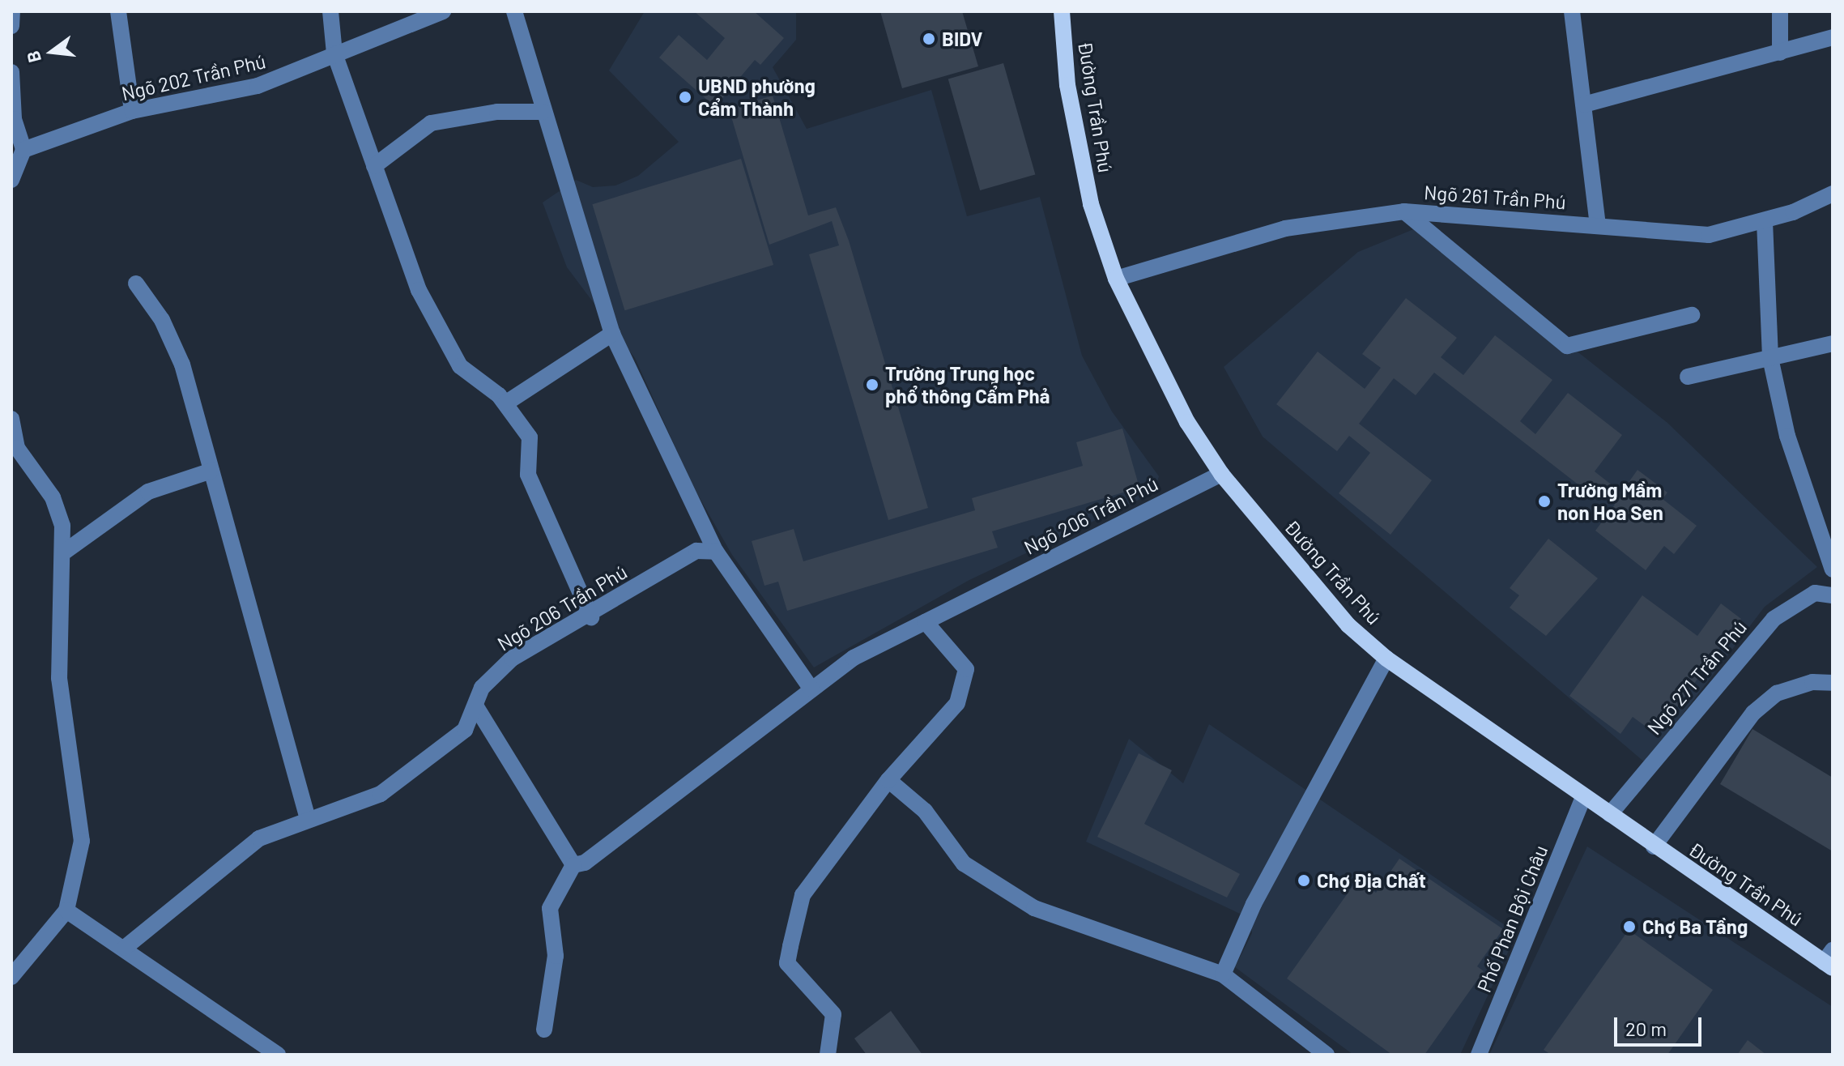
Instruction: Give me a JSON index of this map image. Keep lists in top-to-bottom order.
{
  "streets": {
    "main road": ["Đường Trần Phú"],
    "street": [
      "Ngõ 202 Trần Phú",
      "Ngõ 261 Trần Phú",
      "Ngõ 206 Trần Phú",
      "Ngõ 271 Trần Phú",
      "Phố Phan Bội Châu"
    ]
  },
  "crossings": [
    ["Đường Trần Phú", "Ngõ 261 Trần Phú"],
    ["Đường Trần Phú", "Ngõ 206 Trần Phú"],
    ["Đường Trần Phú", "Ngõ 271 Trần Phú"],
    ["Đường Trần Phú", "Phố Phan Bội Châu"]
  ],
  "places": [
    "BIDV",
    "UBND phường Cẩm Thành",
    "Trường Trung học phổ thông Cẩm Phả",
    "Trường Mầm non Hoa Sen",
    "Chợ Địa Chất",
    "Chợ Ba Tầng"
  ],
  "scale_bar": "20 m",
  "north": "left"
}
